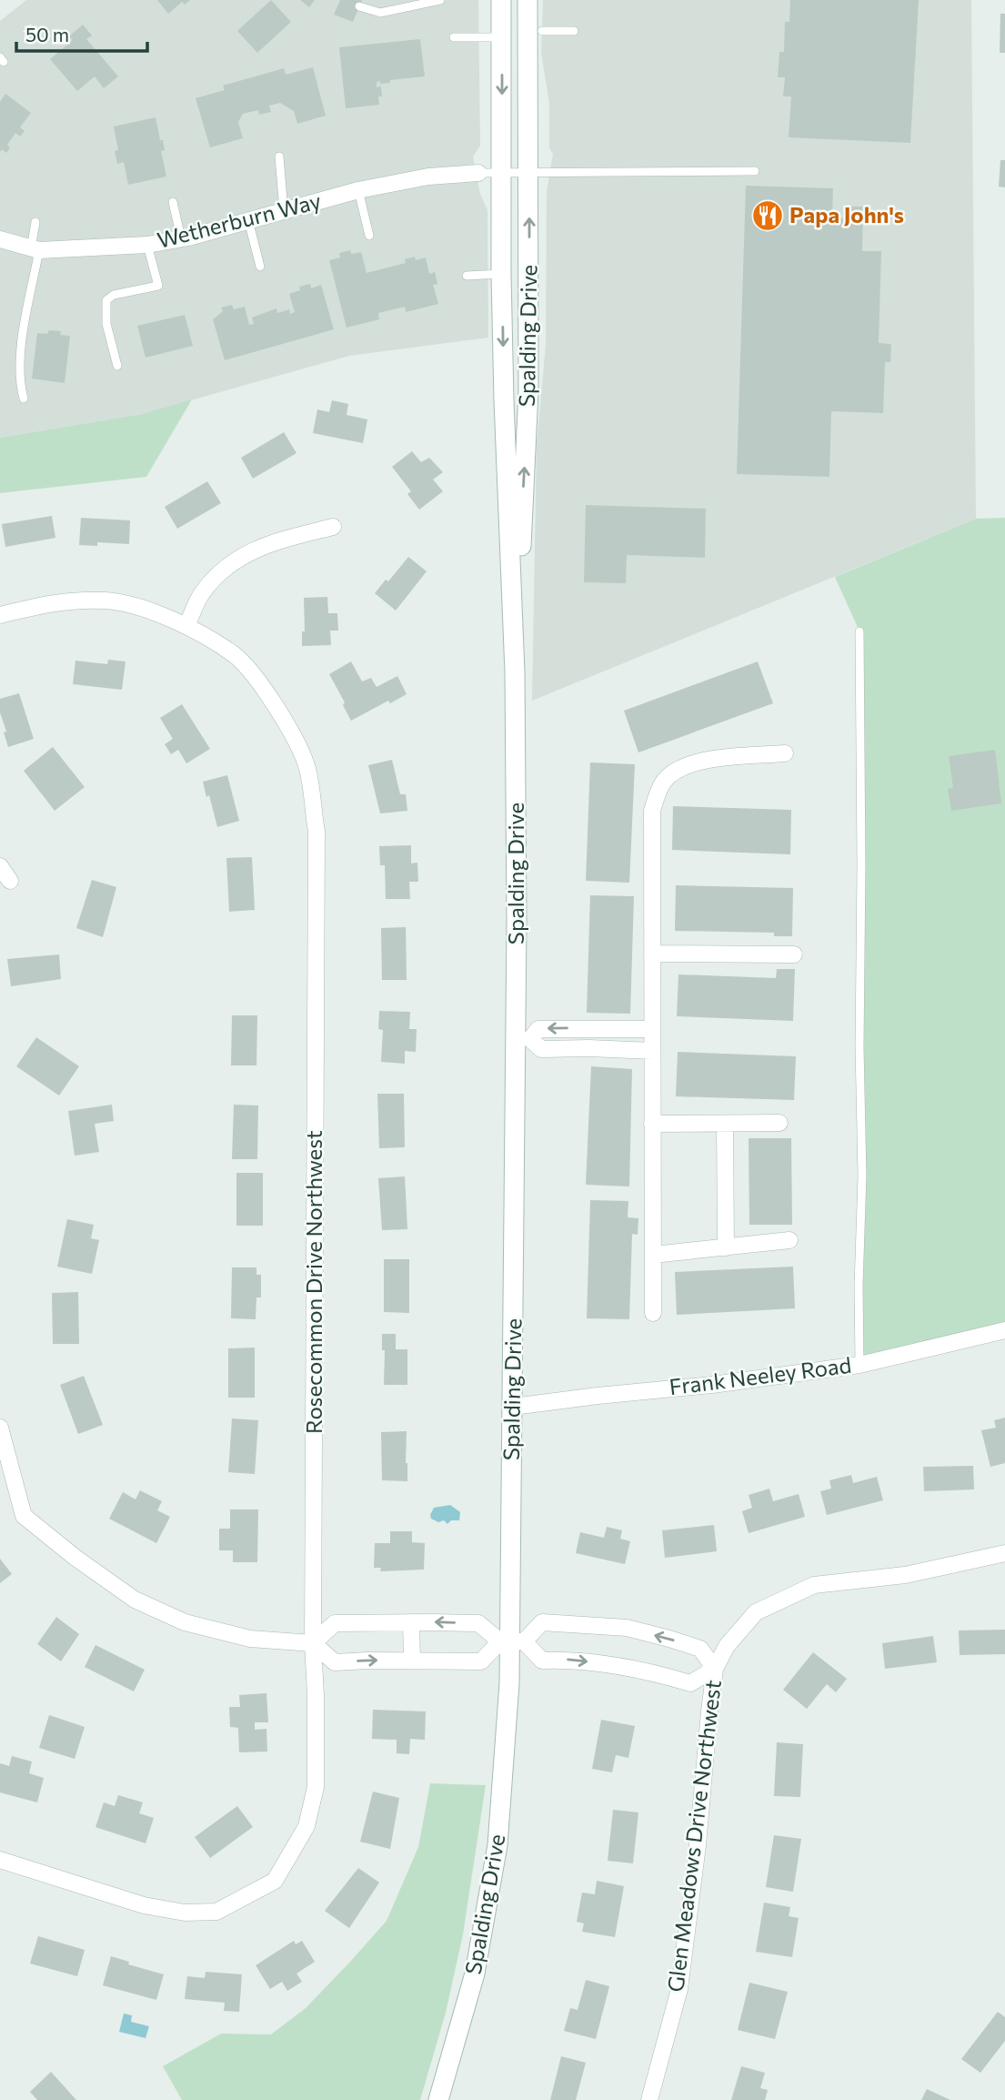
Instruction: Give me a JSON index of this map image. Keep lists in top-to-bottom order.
{
  "streets": {
    "main road": ["Spalding Drive"],
    "street": [
      "Wetherburn Way",
      "Rosecommon Drive Northwest",
      "Frank Neeley Road",
      "Glen Meadows Drive Northwest"
    ]
  },
  "crossings": [
    ["Spalding Drive", "Frank Neeley Road"]
  ],
  "places": {
    "restaurant": ["Papa John's"]
  },
  "scale_bar": "50 m"
}
